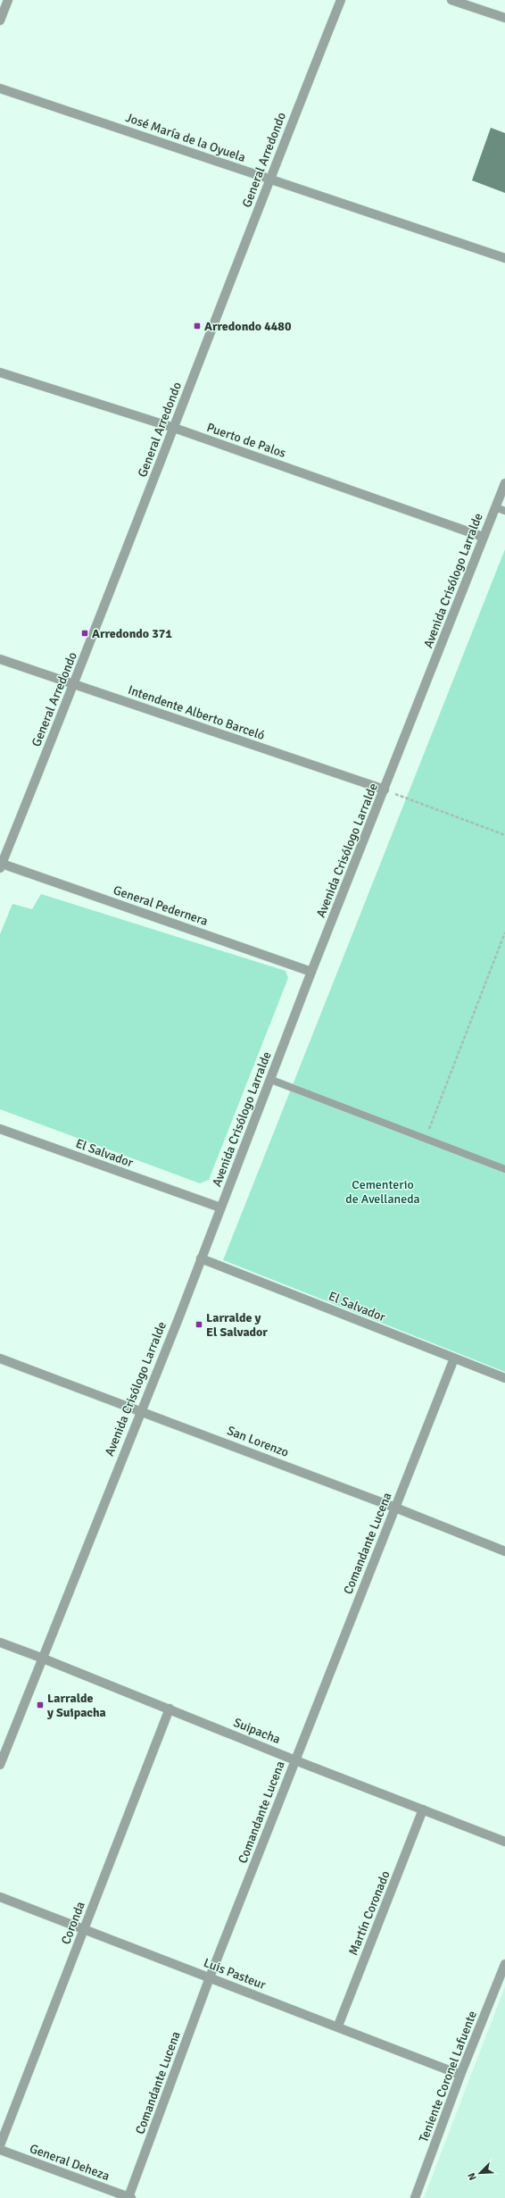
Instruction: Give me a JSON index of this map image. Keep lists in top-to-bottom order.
{
  "streets": {
    "street": [
      "José María de la Oyuela",
      "General Arredondo",
      "Puerto de Palos",
      "Avenida Crisólogo Larralde",
      "Intendente Alberto Barceló",
      "General Pedernera",
      "El Salvador",
      "San Lorenzo",
      "Comandante Lucena",
      "Suipacha",
      "Martín Coronado",
      "Coronda",
      "Luis Pasteur",
      "Teniente Coronel Lafuente",
      "General Deheza"
    ]
  },
  "crossings": [
    ["José María de la Oyuela", "General Arredondo"],
    ["General Arredondo", "Puerto de Palos"],
    ["General Arredondo", "Intendente Alberto Barceló"],
    ["General Arredondo", "General Pedernera"],
    ["Puerto de Palos", "Avenida Crisólogo Larralde"],
    ["Avenida Crisólogo Larralde", "Intendente Alberto Barceló"],
    ["Avenida Crisólogo Larralde", "General Pedernera"],
    ["Avenida Crisólogo Larralde", "El Salvador"],
    ["Avenida Crisólogo Larralde", "San Lorenzo"],
    ["Avenida Crisólogo Larralde", "Suipacha"],
    ["El Salvador", "Comandante Lucena"],
    ["San Lorenzo", "Comandante Lucena"],
    ["Comandante Lucena", "Suipacha"],
    ["Comandante Lucena", "Luis Pasteur"],
    ["Comandante Lucena", "General Deheza"],
    ["Suipacha", "Martín Coronado"],
    ["Suipacha", "Coronda"],
    ["Martín Coronado", "Luis Pasteur"],
    ["Coronda", "Luis Pasteur"],
    ["Luis Pasteur", "Teniente Coronel Lafuente"]
  ],
  "parks": ["Cementerio de Avellaneda"],
  "places": {
    "transit": [
      "Arredondo 4480",
      "Arredondo 371",
      "Larralde y El Salvador",
      "Larralde y Suipacha"
    ]
  },
  "north": "bottom left"
}
